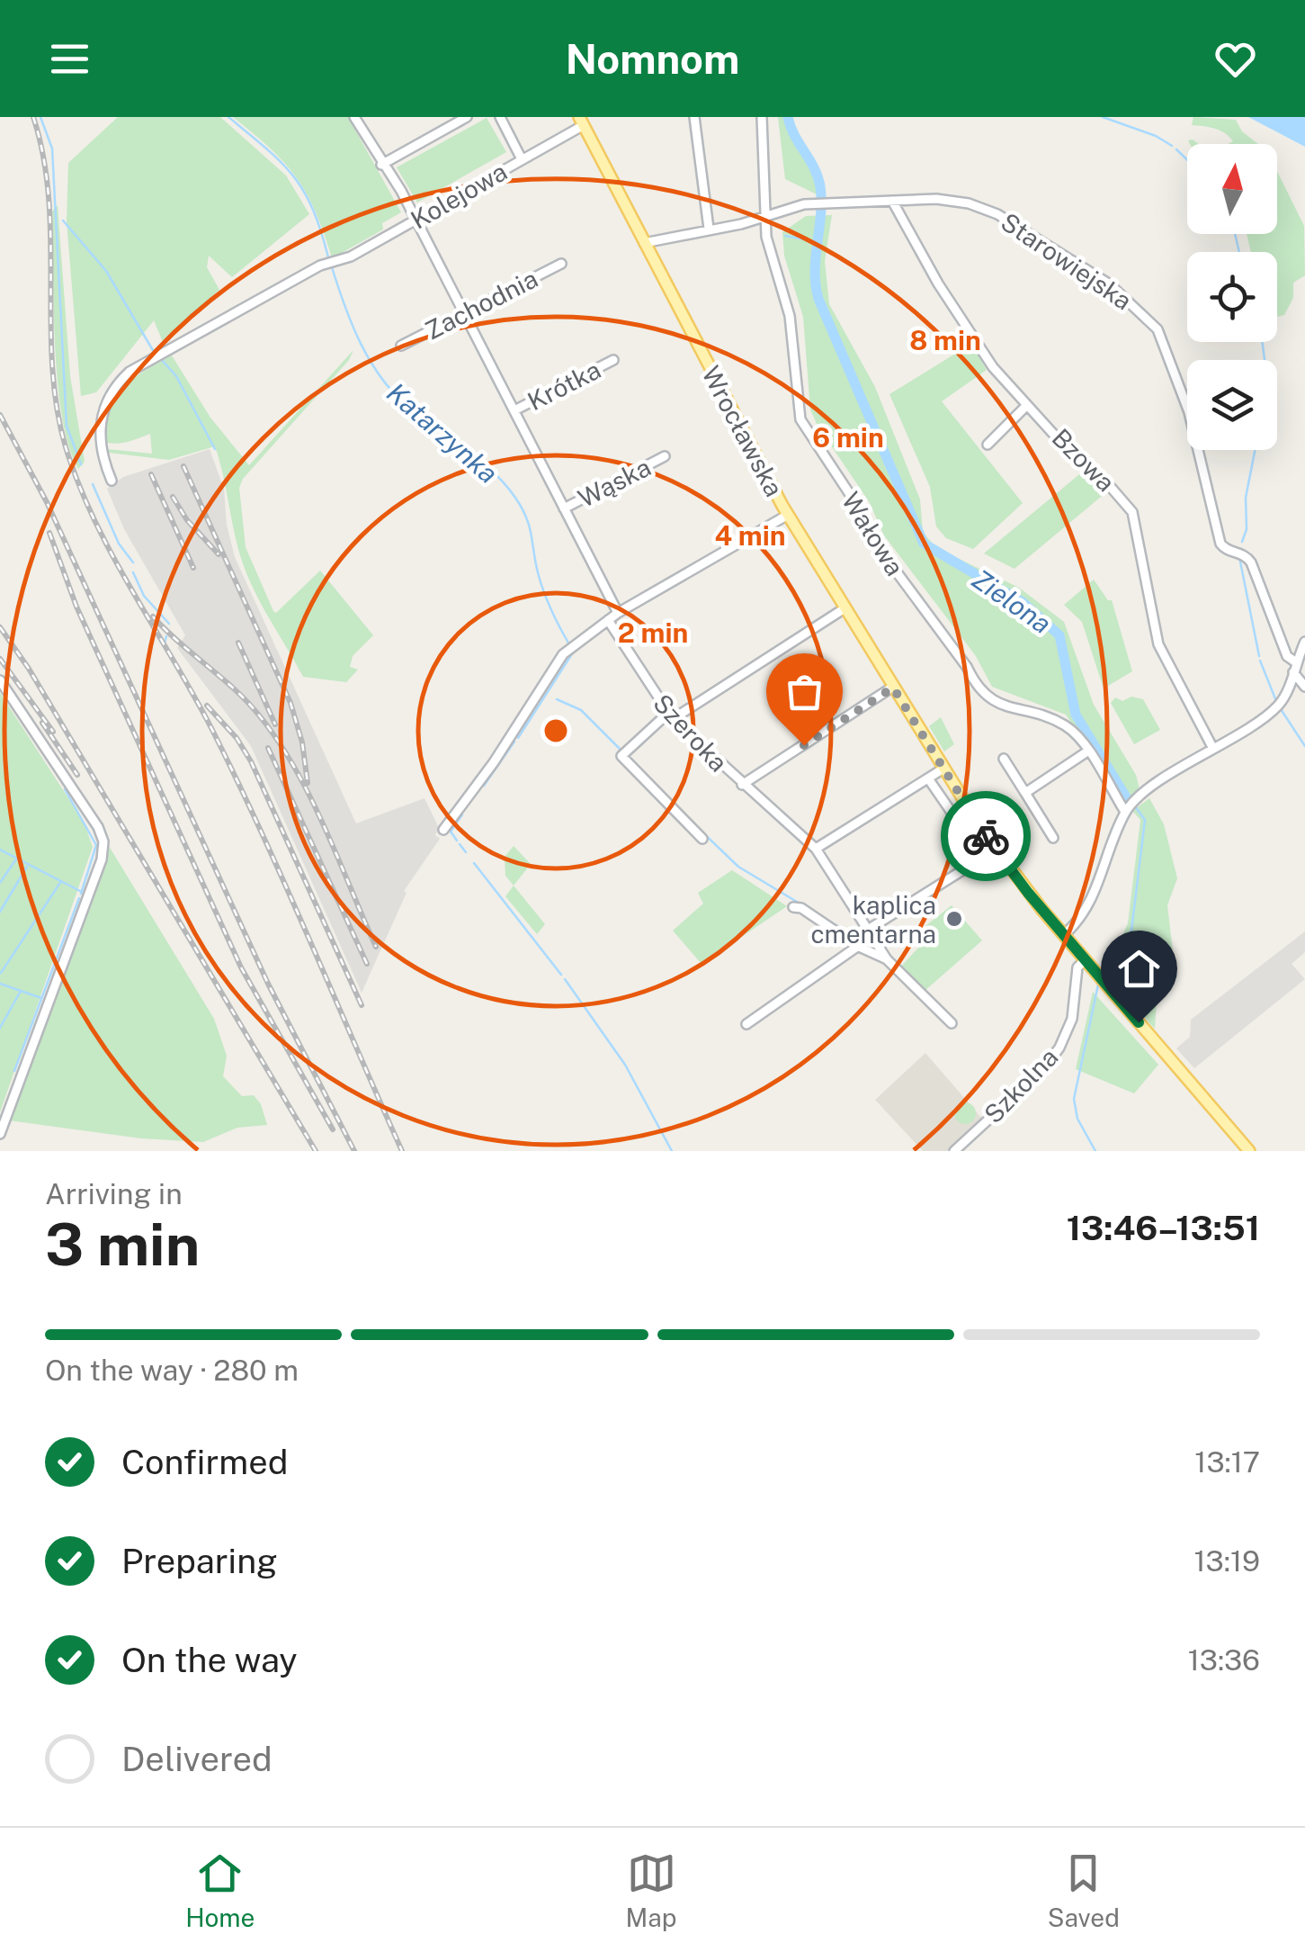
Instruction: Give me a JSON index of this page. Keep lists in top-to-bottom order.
{
  "streets": {
    "main road": ["Wrocławska"],
    "street": [
      "Kolejowa",
      "Starowiejska",
      "Zachodnia",
      "Krótka",
      "Bzowa",
      "Wąska",
      "Wałowa",
      "Szeroka",
      "Szkolna"
    ]
  },
  "crossings": [
    ["Kolejowa", "Wrocławska"],
    ["Starowiejska", "Wrocławska"],
    ["Starowiejska", "Bzowa"],
    ["Starowiejska", "Wałowa"],
    ["Wrocławska", "Szkolna"]
  ],
  "water": ["Katarzynka", "Zielona"],
  "places": ["kaplica cmentarna"],
  "north": "top",
  "page": {
    "header": "Nomnom",
    "heading": ["3 min", "Arriving in", "13:46–13:51"],
    "bar": "On the way · 280 m",
    "list": [
      ["Confirmed", "13:17"],
      ["Preparing", "13:19"],
      ["On the way", "13:36"],
      "Delivered"
    ],
    "tabs": ["Home", "Map", "Saved"]
  },
  "rings": [
    "8 min",
    "6 min",
    "4 min",
    "2 min"
  ]
}
